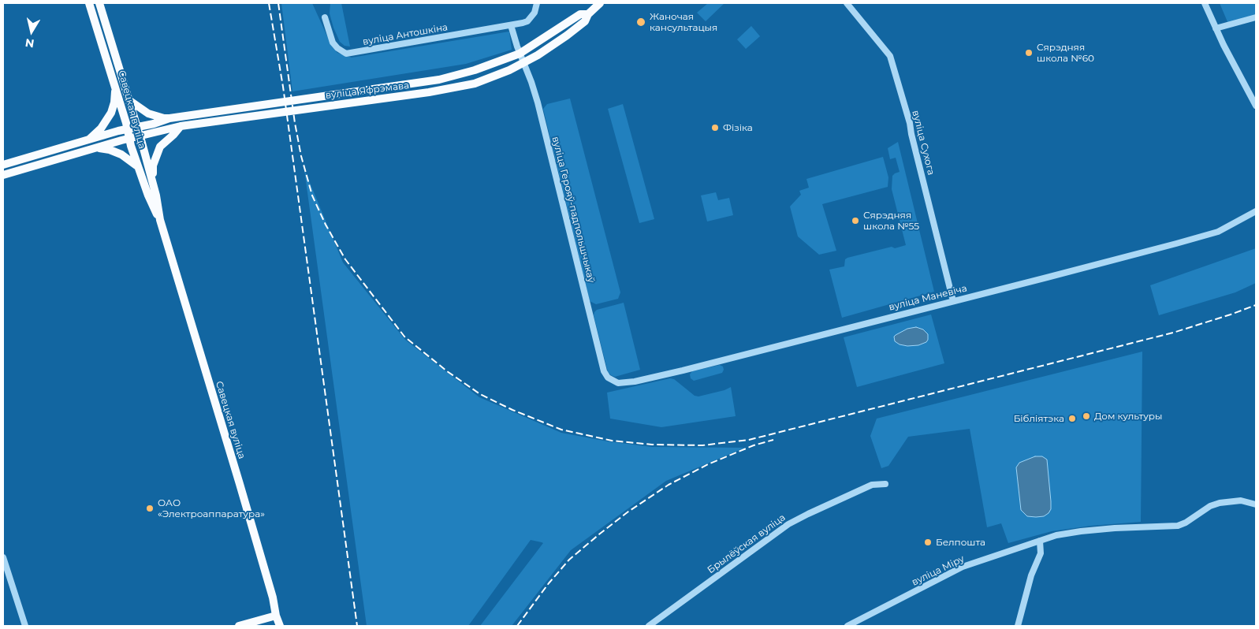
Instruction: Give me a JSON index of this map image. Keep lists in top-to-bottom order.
{
  "streets": {
    "main road": ["вуліца Яфрэмава", "Савецкая вуліца"],
    "street": [
      "вуліца Антошкіна",
      "вуліца Сухога",
      "вуліца Герояў-падпольшчыкаў",
      "вуліца Маневіча",
      "Брылёўская вуліца",
      "вуліца Міру"
    ]
  },
  "crossings": [
    ["вуліца Яфрэмава", "Савецкая вуліца"],
    ["вуліца Яфрэмава", "вуліца Герояў-падпольшчыкаў"],
    ["вуліца Сухога", "вуліца Маневіча"],
    ["вуліца Герояў-падпольшчыкаў", "вуліца Маневіча"]
  ],
  "places": [
    "Жаночая кансультацыя",
    "Сярэдняя школа №60",
    "Фізіка",
    "Сярэдняя школа №55",
    "Дом культуры",
    "Бібліятэка",
    "ОАО «Электроаппаратура»",
    "Белпошта"
  ],
  "north": "bottom"
}
